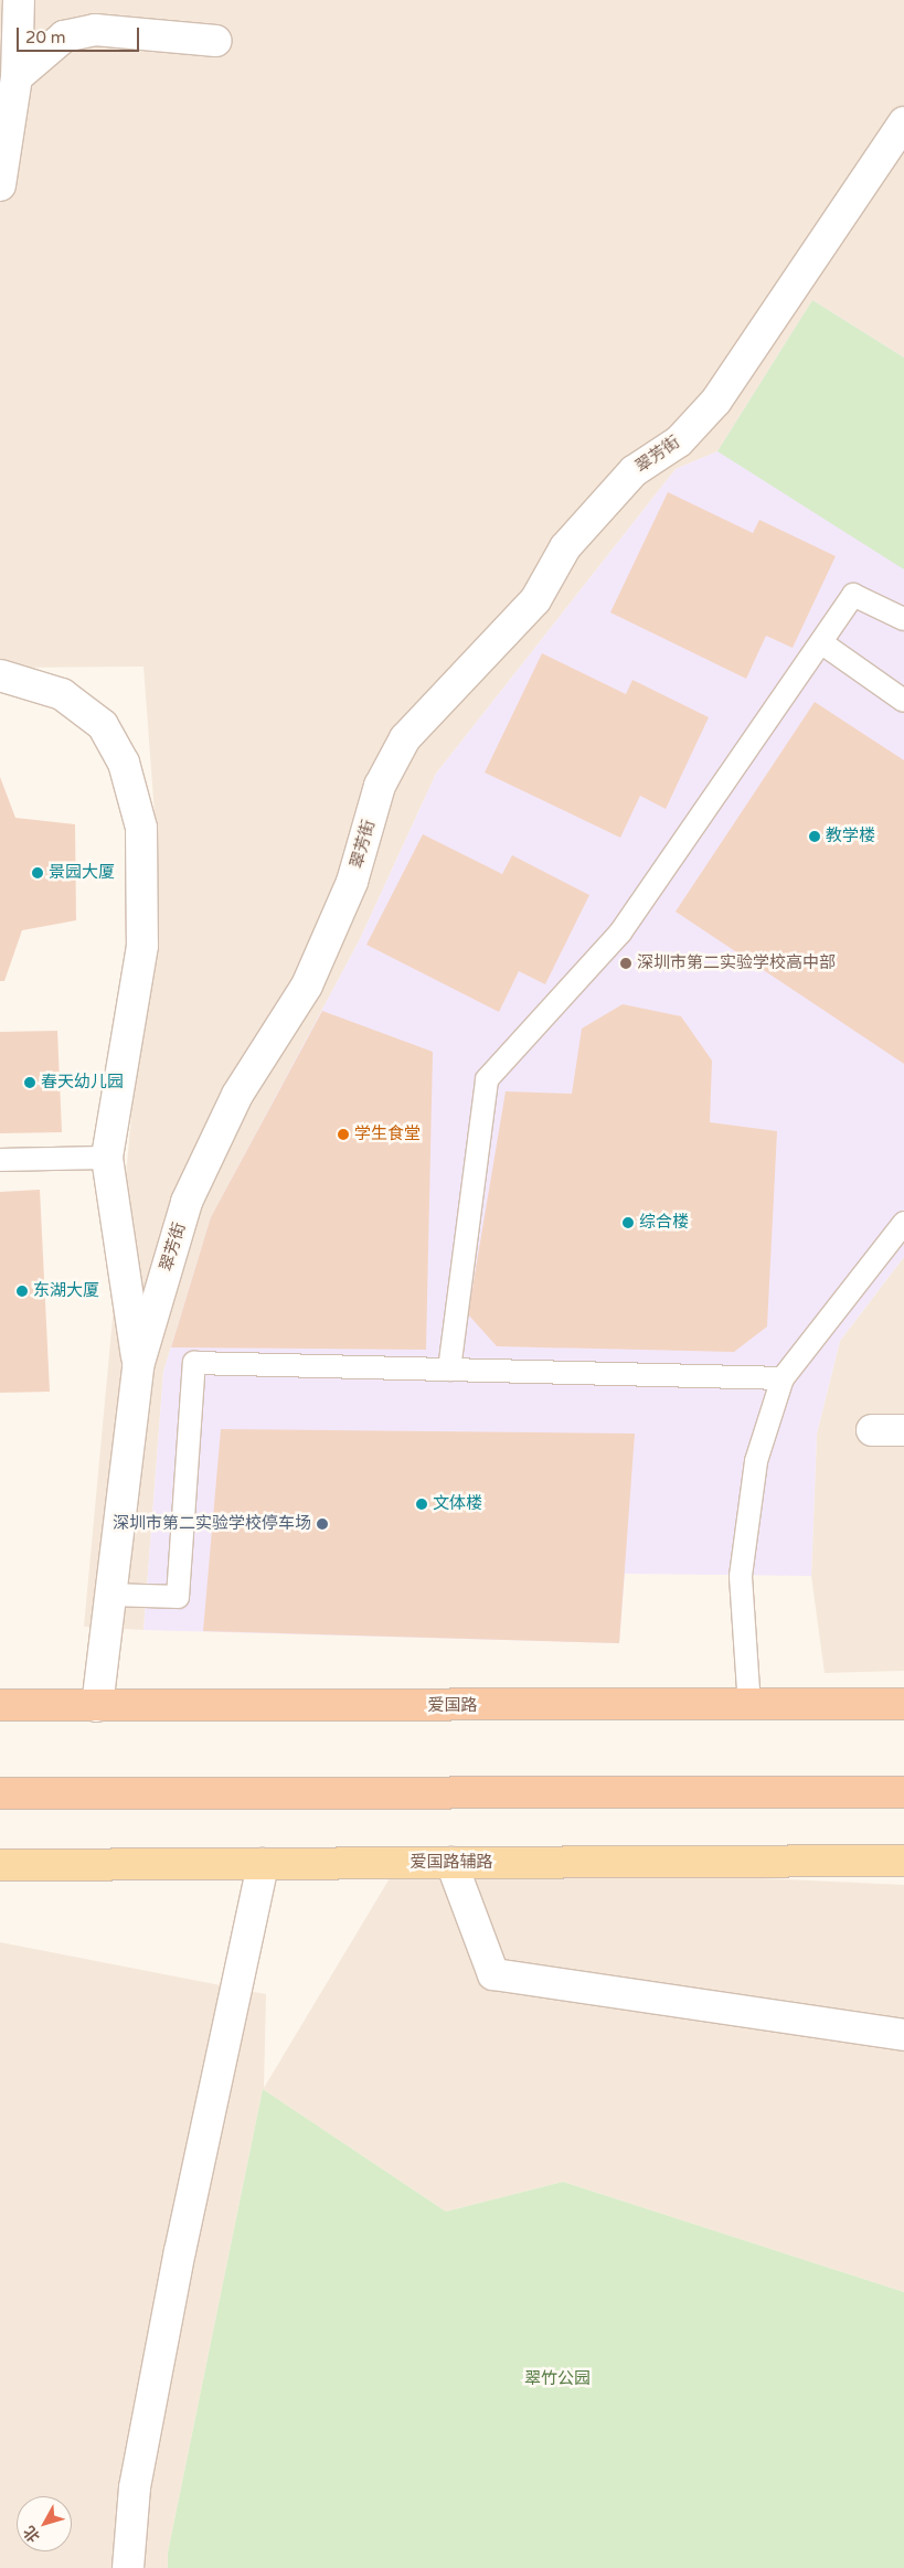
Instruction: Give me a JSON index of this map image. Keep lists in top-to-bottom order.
{
  "streets": {
    "highway": ["爱国路"],
    "main road": ["爱国路辅路"],
    "street": ["翠芳街"]
  },
  "crossings": [
    ["翠芳街", "爱国路"]
  ],
  "parks": ["翠竹公园"],
  "places": [
    "教学楼",
    "景园大厦",
    "深圳市第二实验学校高中部",
    "春天幼儿园",
    "学生食堂",
    "综合楼",
    "东湖大厦",
    "文体楼",
    "深圳市第二实验学校停车场"
  ],
  "scale_bar": "20 m",
  "north": "bottom left"
}
